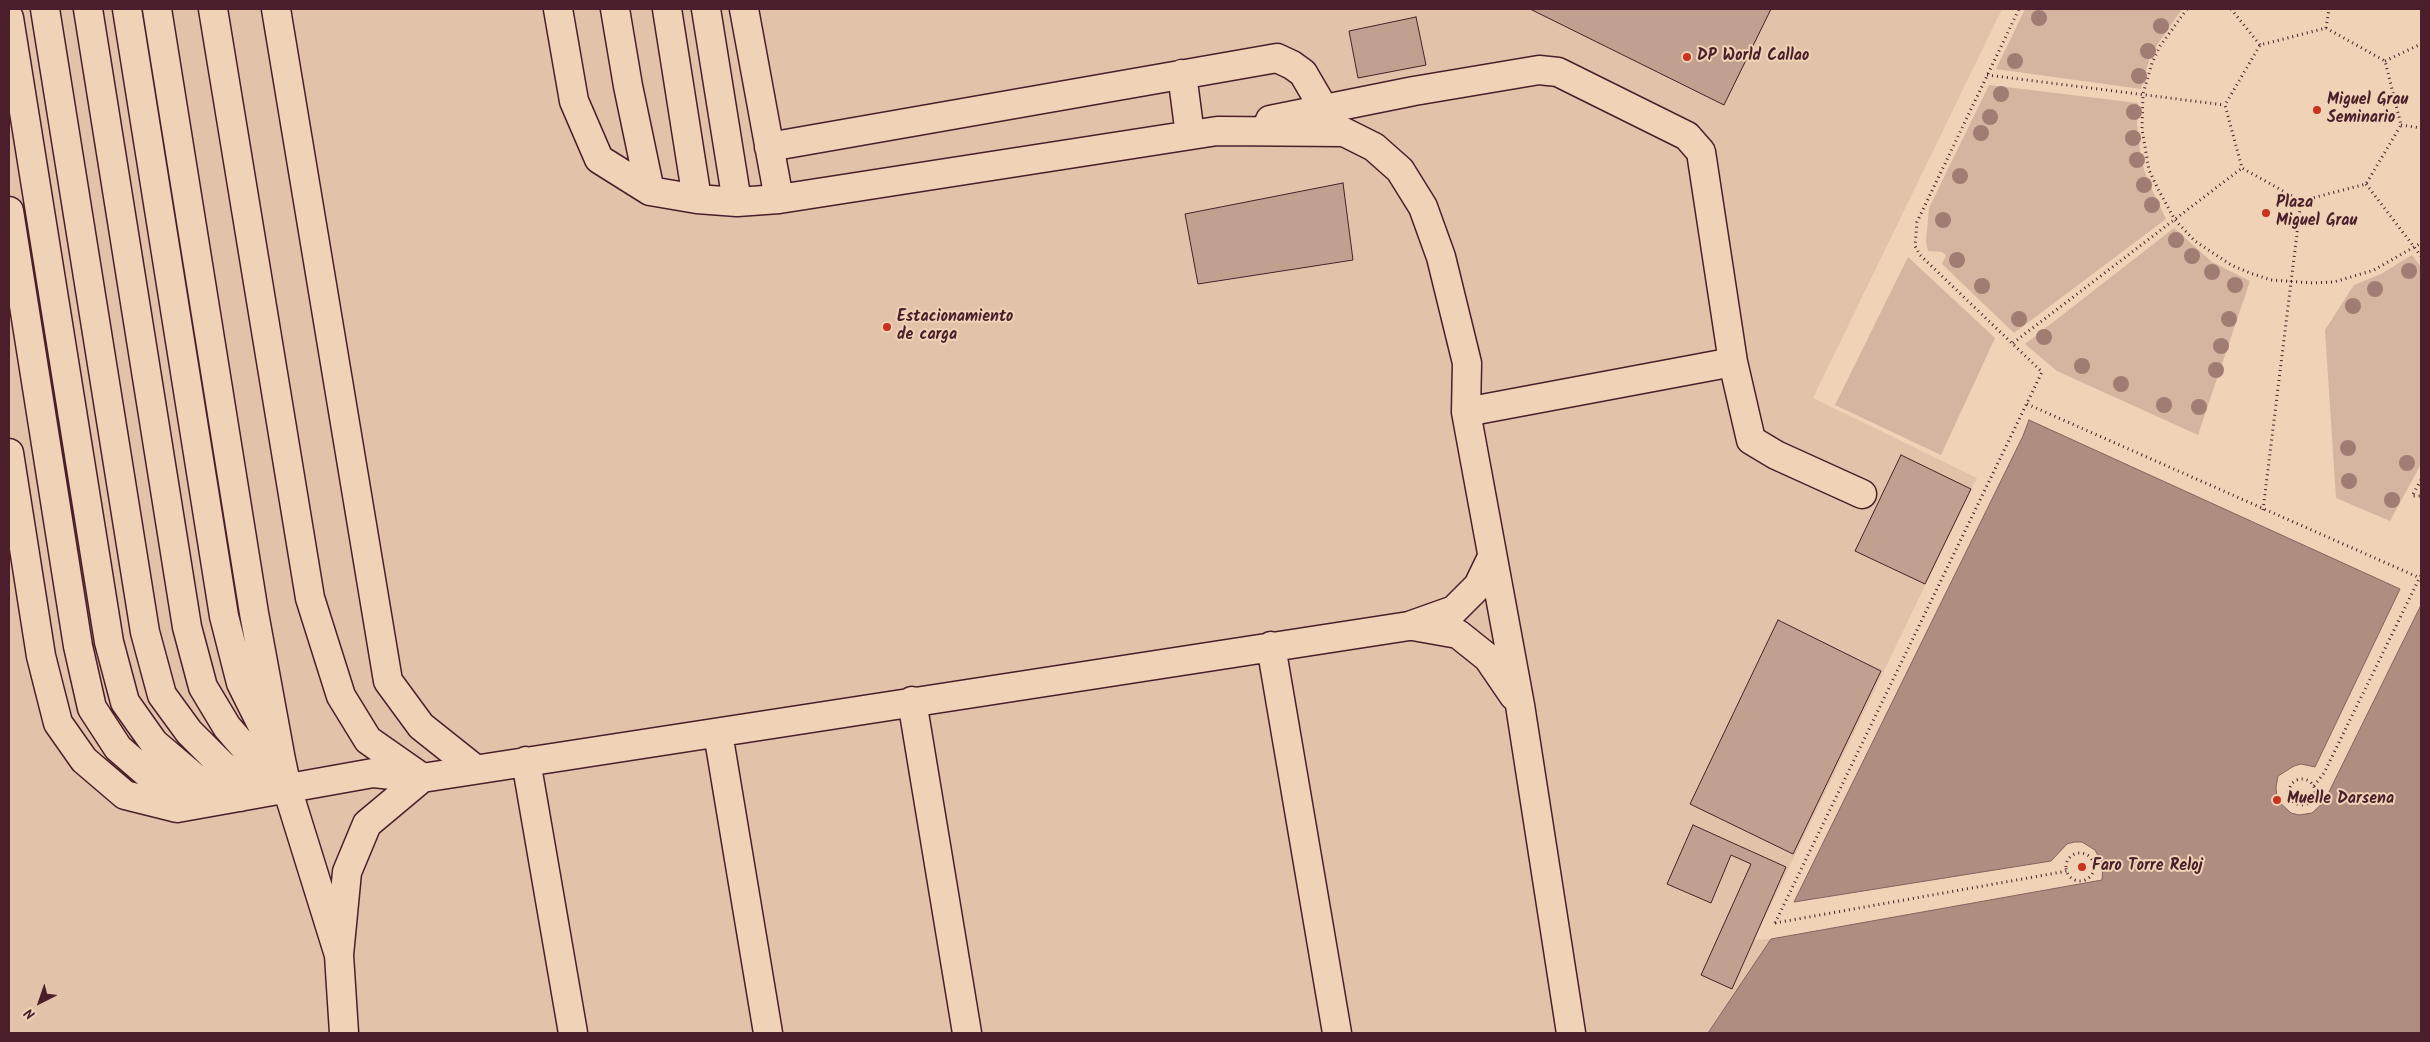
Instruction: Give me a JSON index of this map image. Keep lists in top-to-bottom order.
{
  "places": [
    "DP World Callao",
    "Miguel Grau Seminario",
    "Plaza Miguel Grau",
    "Estacionamiento de carga",
    "Muelle Darsena",
    "Faro Torre Reloj"
  ],
  "north": "bottom left"
}
